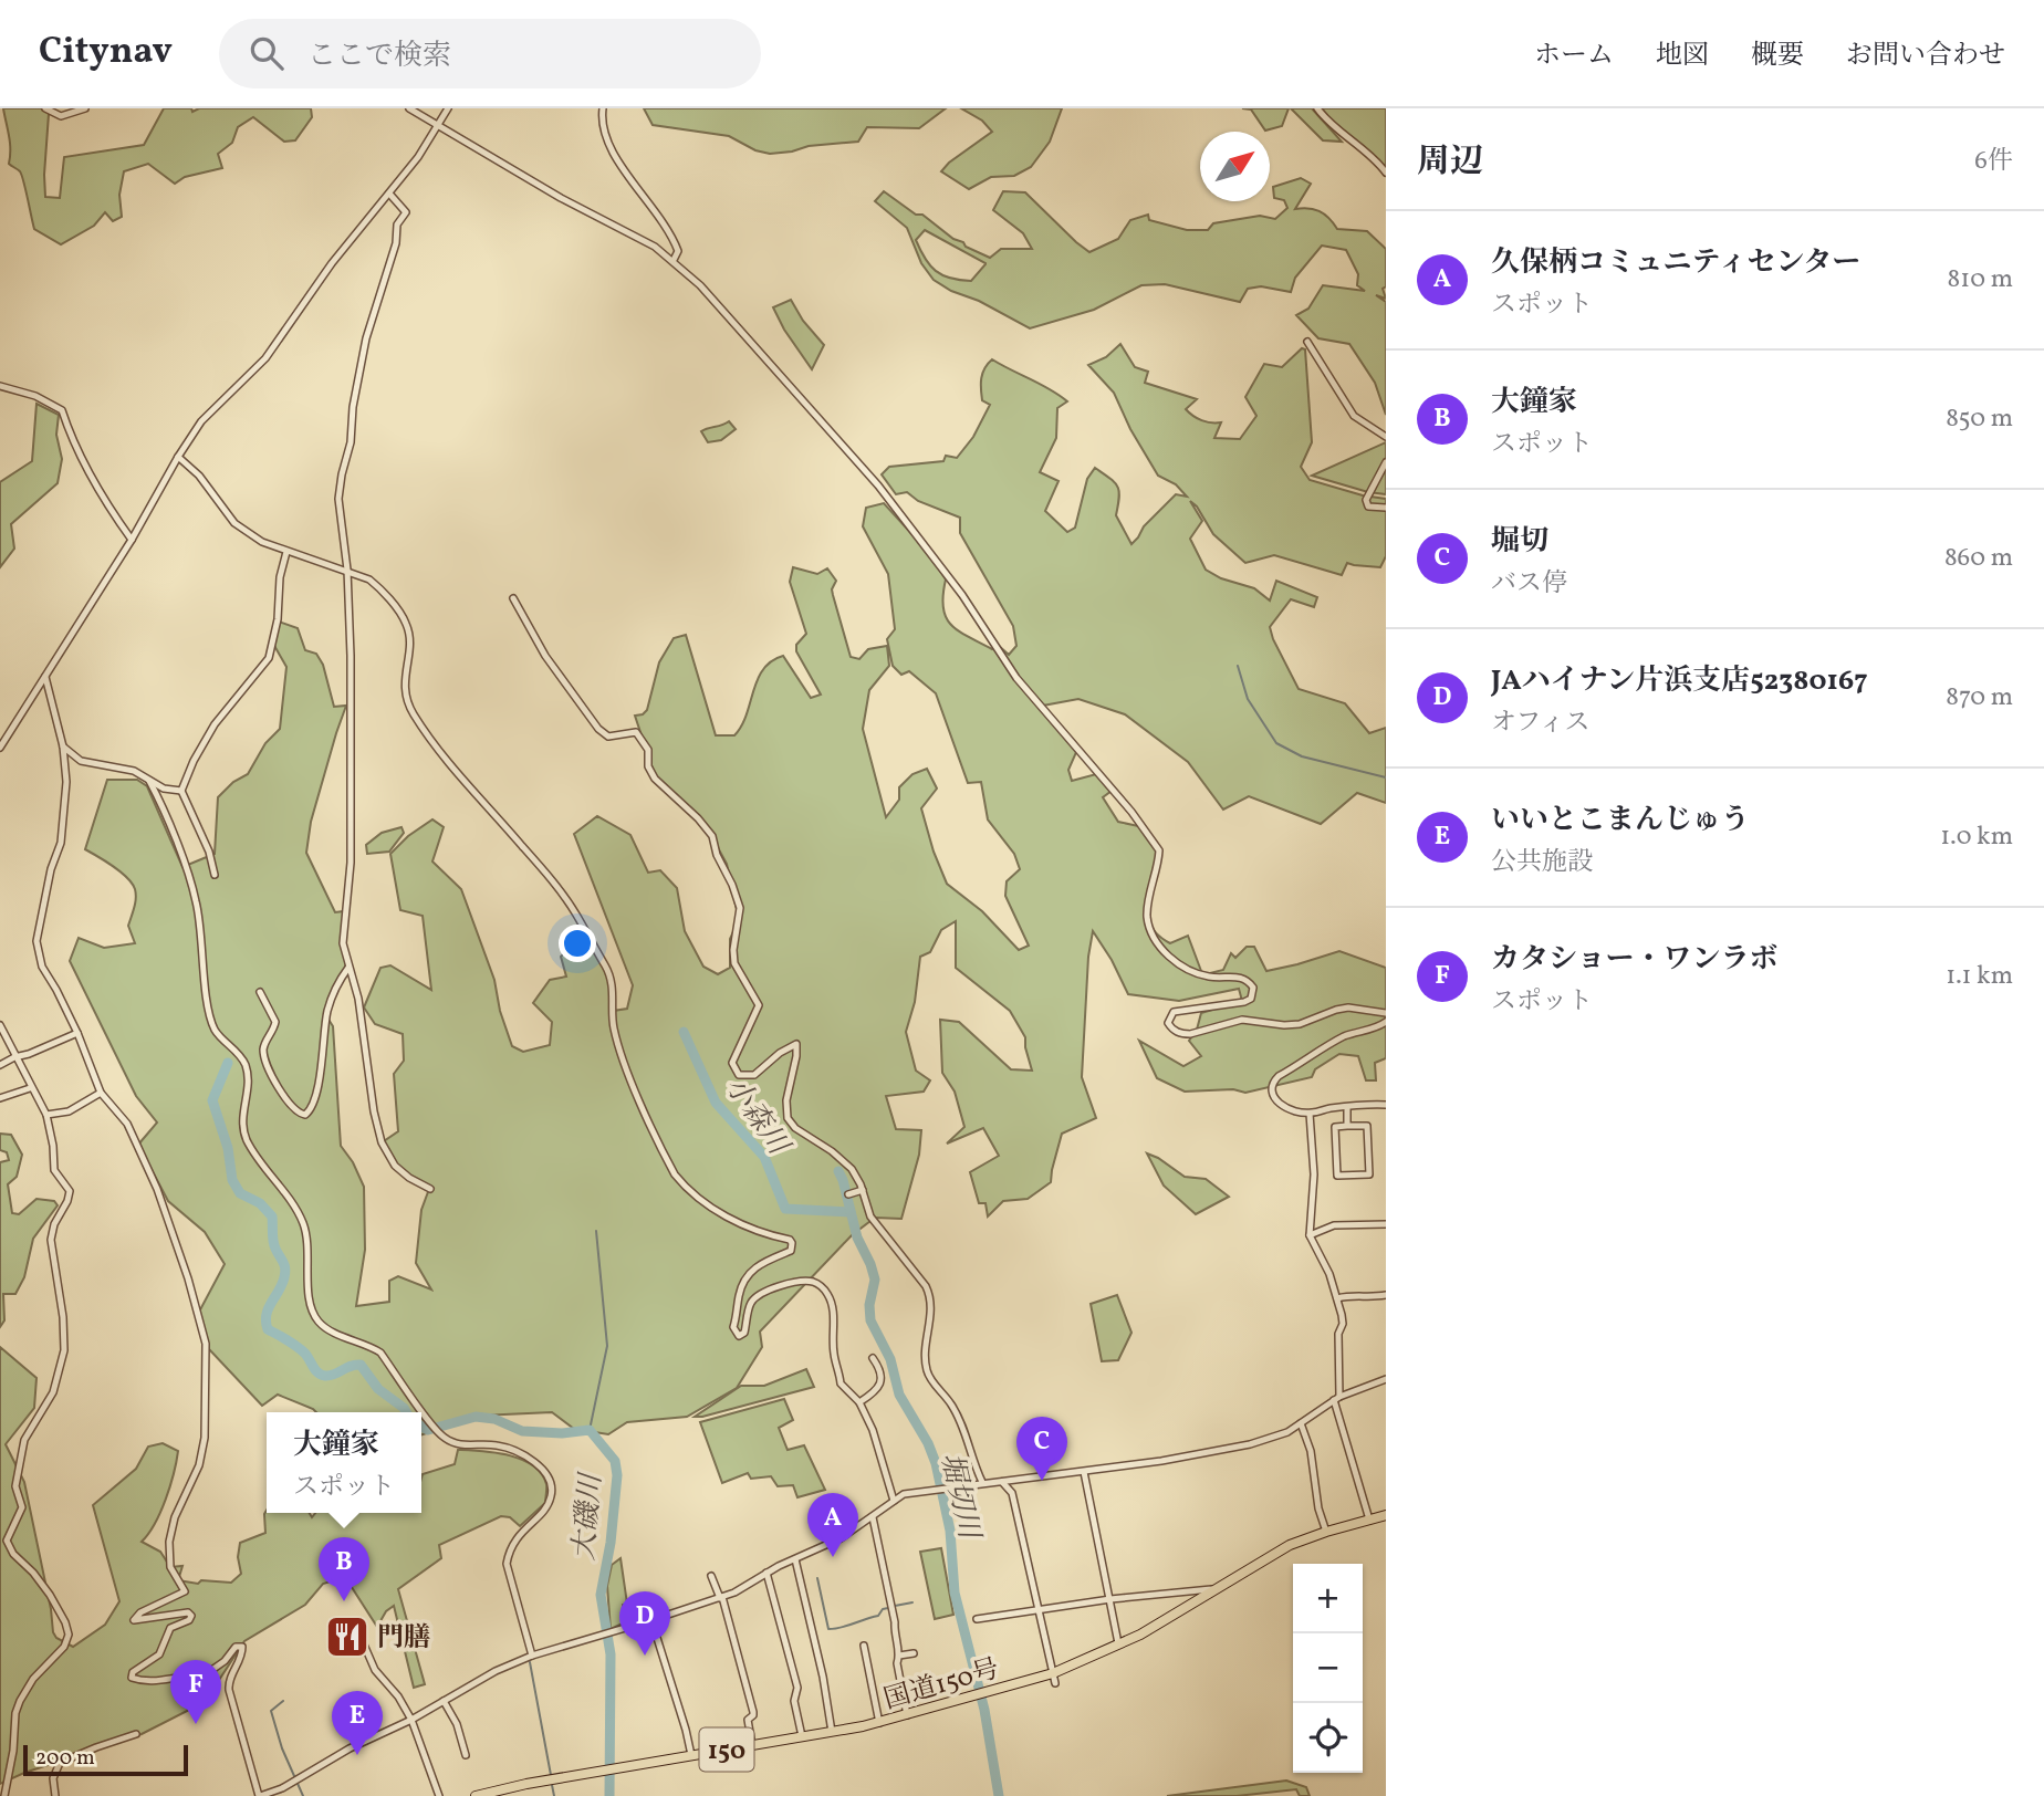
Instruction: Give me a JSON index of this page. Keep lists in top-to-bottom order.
{
  "streets": {
    "highway": ["国道150号", "150"]
  },
  "water": ["小森川", "堀切川", "大磯川"],
  "places": {
    "restaurant": ["門膳"]
  },
  "scale_bar": "200 m",
  "north": "top right",
  "page": {
    "header": "Citynav",
    "search": "ここで検索",
    "nav": [
      "ホーム",
      "地図",
      "概要",
      "お問い合わせ"
    ],
    "heading": ["周辺", "6件"],
    "list": [
      {
        "mark": "A",
        "name": "久保柄コミュニティセンター",
        "note": "スポット",
        "value": "810 m"
      },
      {
        "mark": "B",
        "name": "大鐘家",
        "note": "スポット",
        "value": "850 m"
      },
      {
        "mark": "C",
        "name": "堀切",
        "note": "バス停",
        "value": "860 m"
      },
      {
        "mark": "D",
        "name": "JAハイナン片浜支店52380167",
        "note": "オフィス",
        "value": "870 m"
      },
      {
        "mark": "E",
        "name": "いいとこまんじゅう",
        "note": "公共施設",
        "value": "1.0 km"
      },
      {
        "mark": "F",
        "name": "カタショー・ワンラボ",
        "note": "スポット",
        "value": "1.1 km"
      }
    ],
    "popup": ["大鐘家", "スポット"],
    "pins": [
      "C",
      "A",
      "B",
      "D",
      "F",
      "E"
    ],
    "map_buttons": ["+", "−"],
    "scale": "200 m"
  }
}
